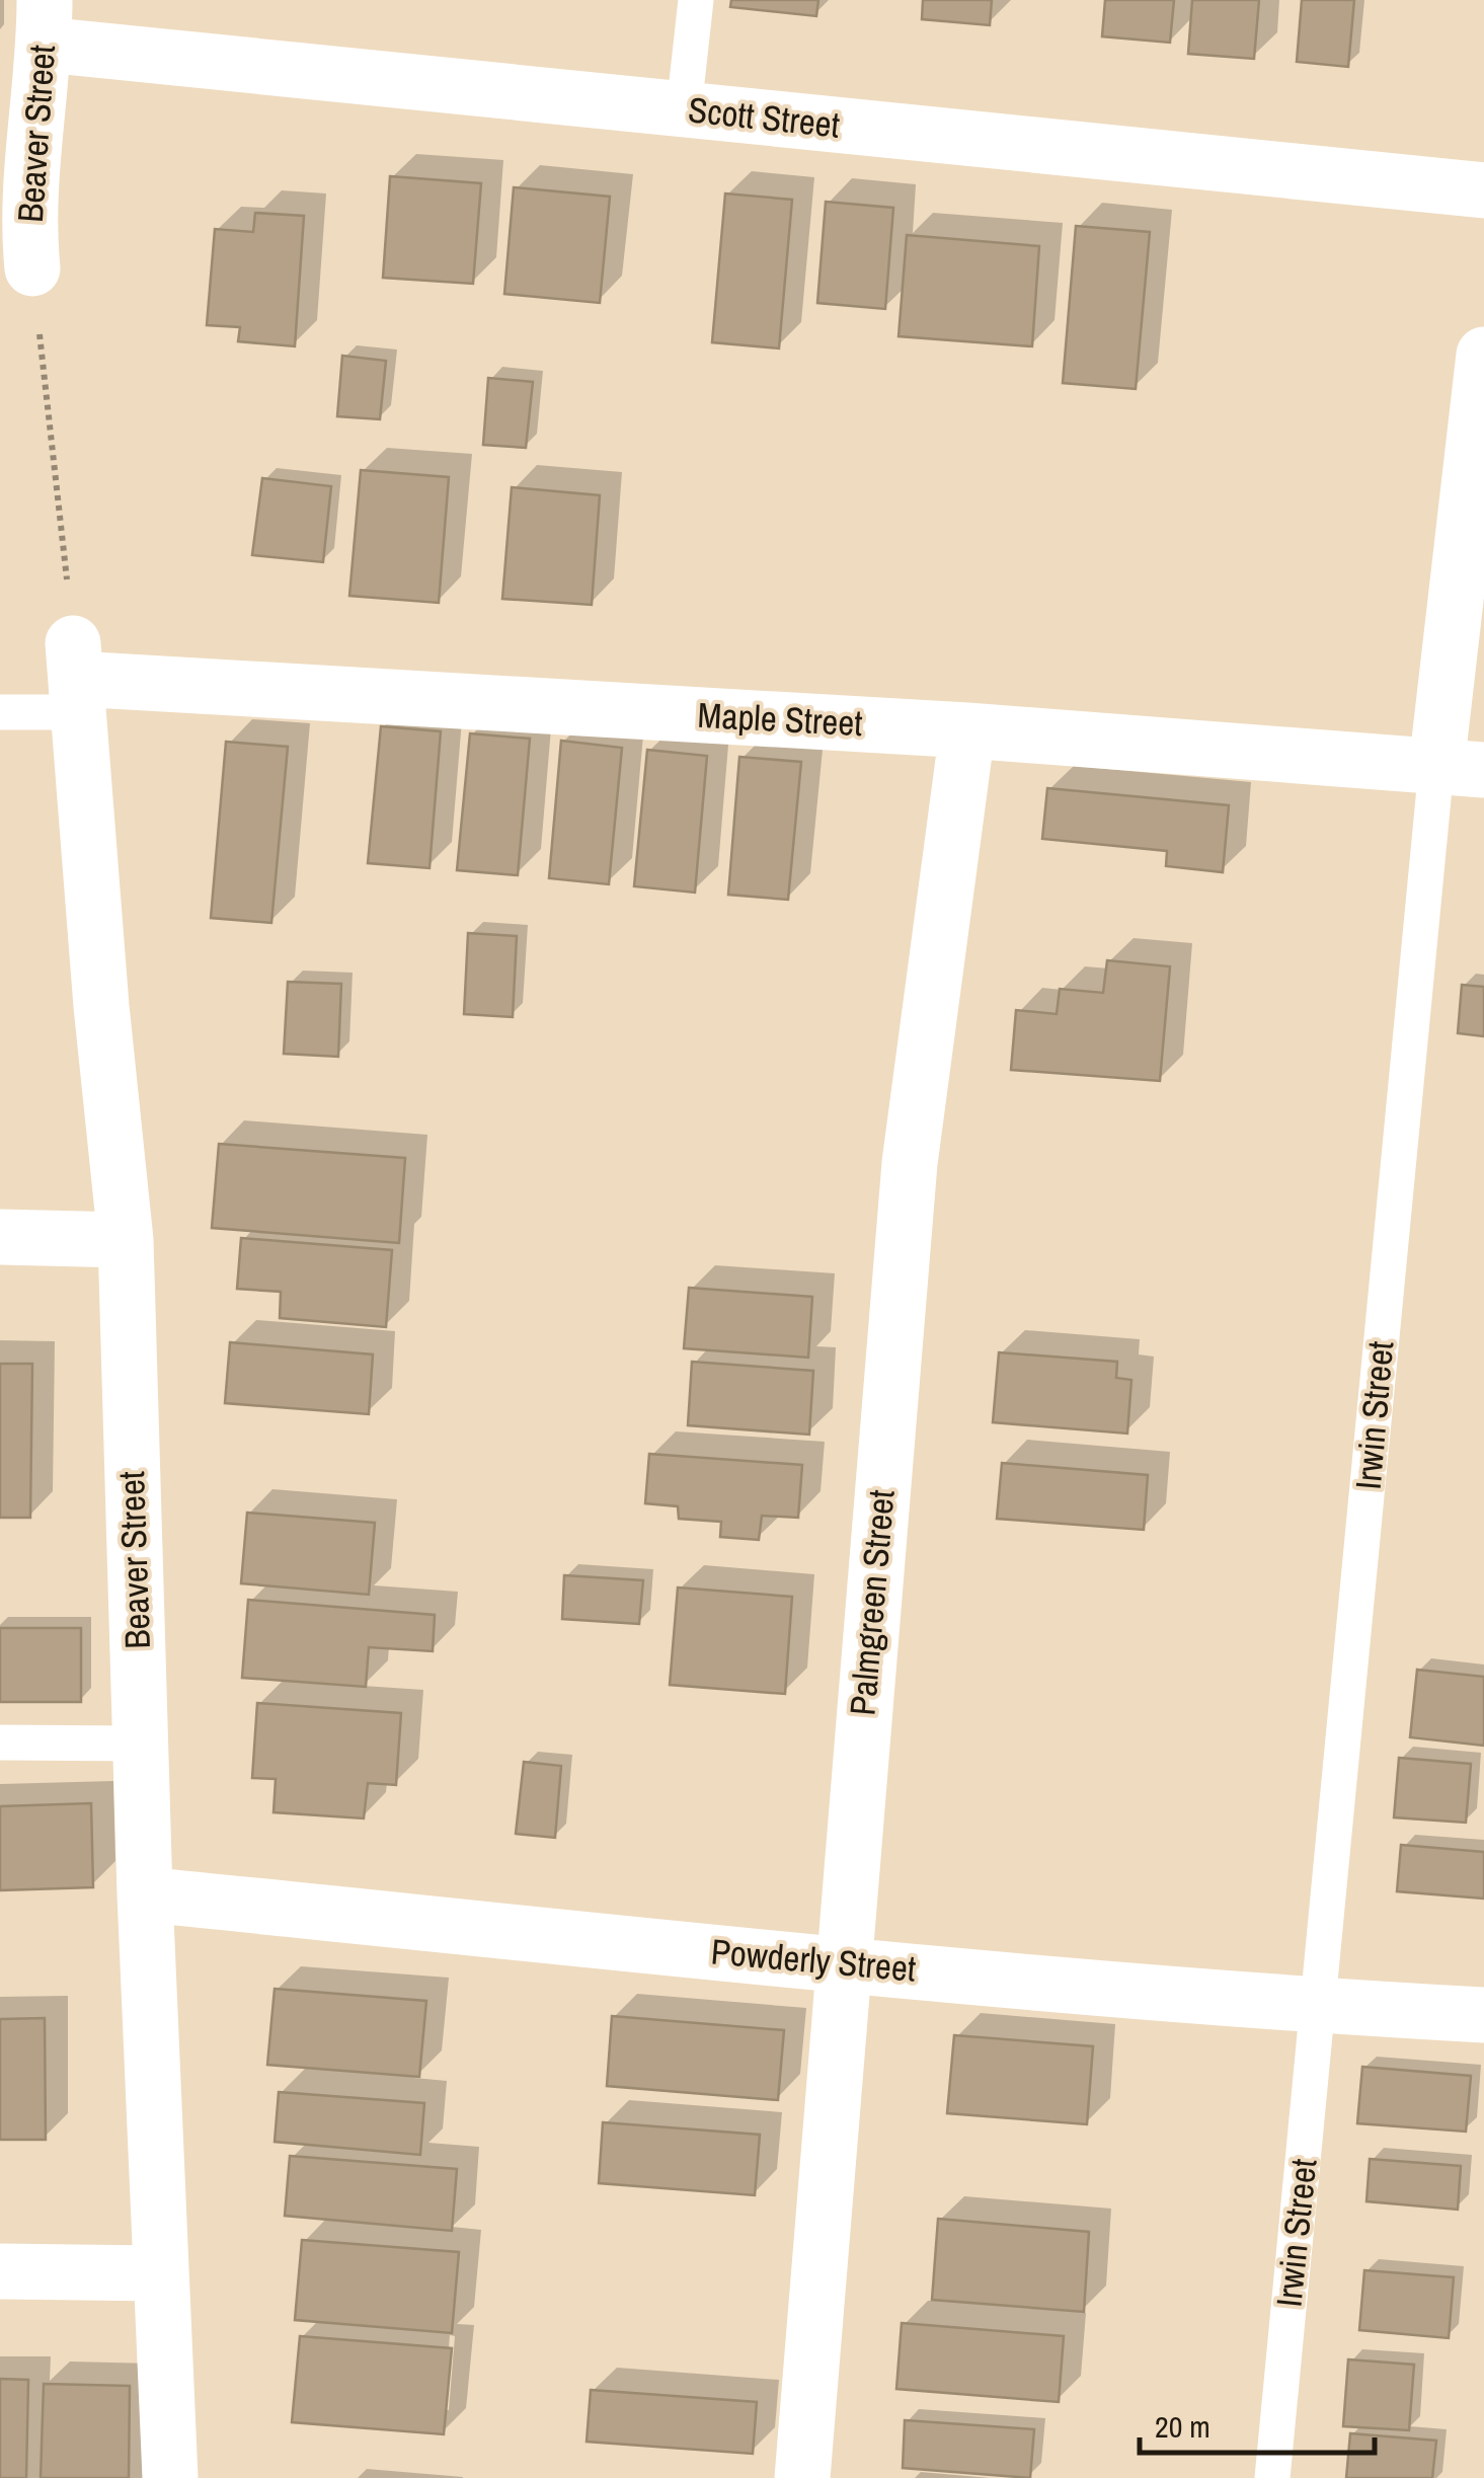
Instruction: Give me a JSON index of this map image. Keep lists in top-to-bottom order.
{
  "streets": {
    "street": [
      "Scott Street",
      "Beaver Street",
      "Maple Street",
      "Irwin Street",
      "Palmgreen Street",
      "Powderly Street"
    ]
  },
  "crossings": [
    ["Scott Street", "Beaver Street"],
    ["Beaver Street", "Maple Street"],
    ["Beaver Street", "Powderly Street"],
    ["Maple Street", "Irwin Street"],
    ["Maple Street", "Palmgreen Street"],
    ["Irwin Street", "Powderly Street"],
    ["Palmgreen Street", "Powderly Street"]
  ],
  "scale_bar": "20 m"
}
